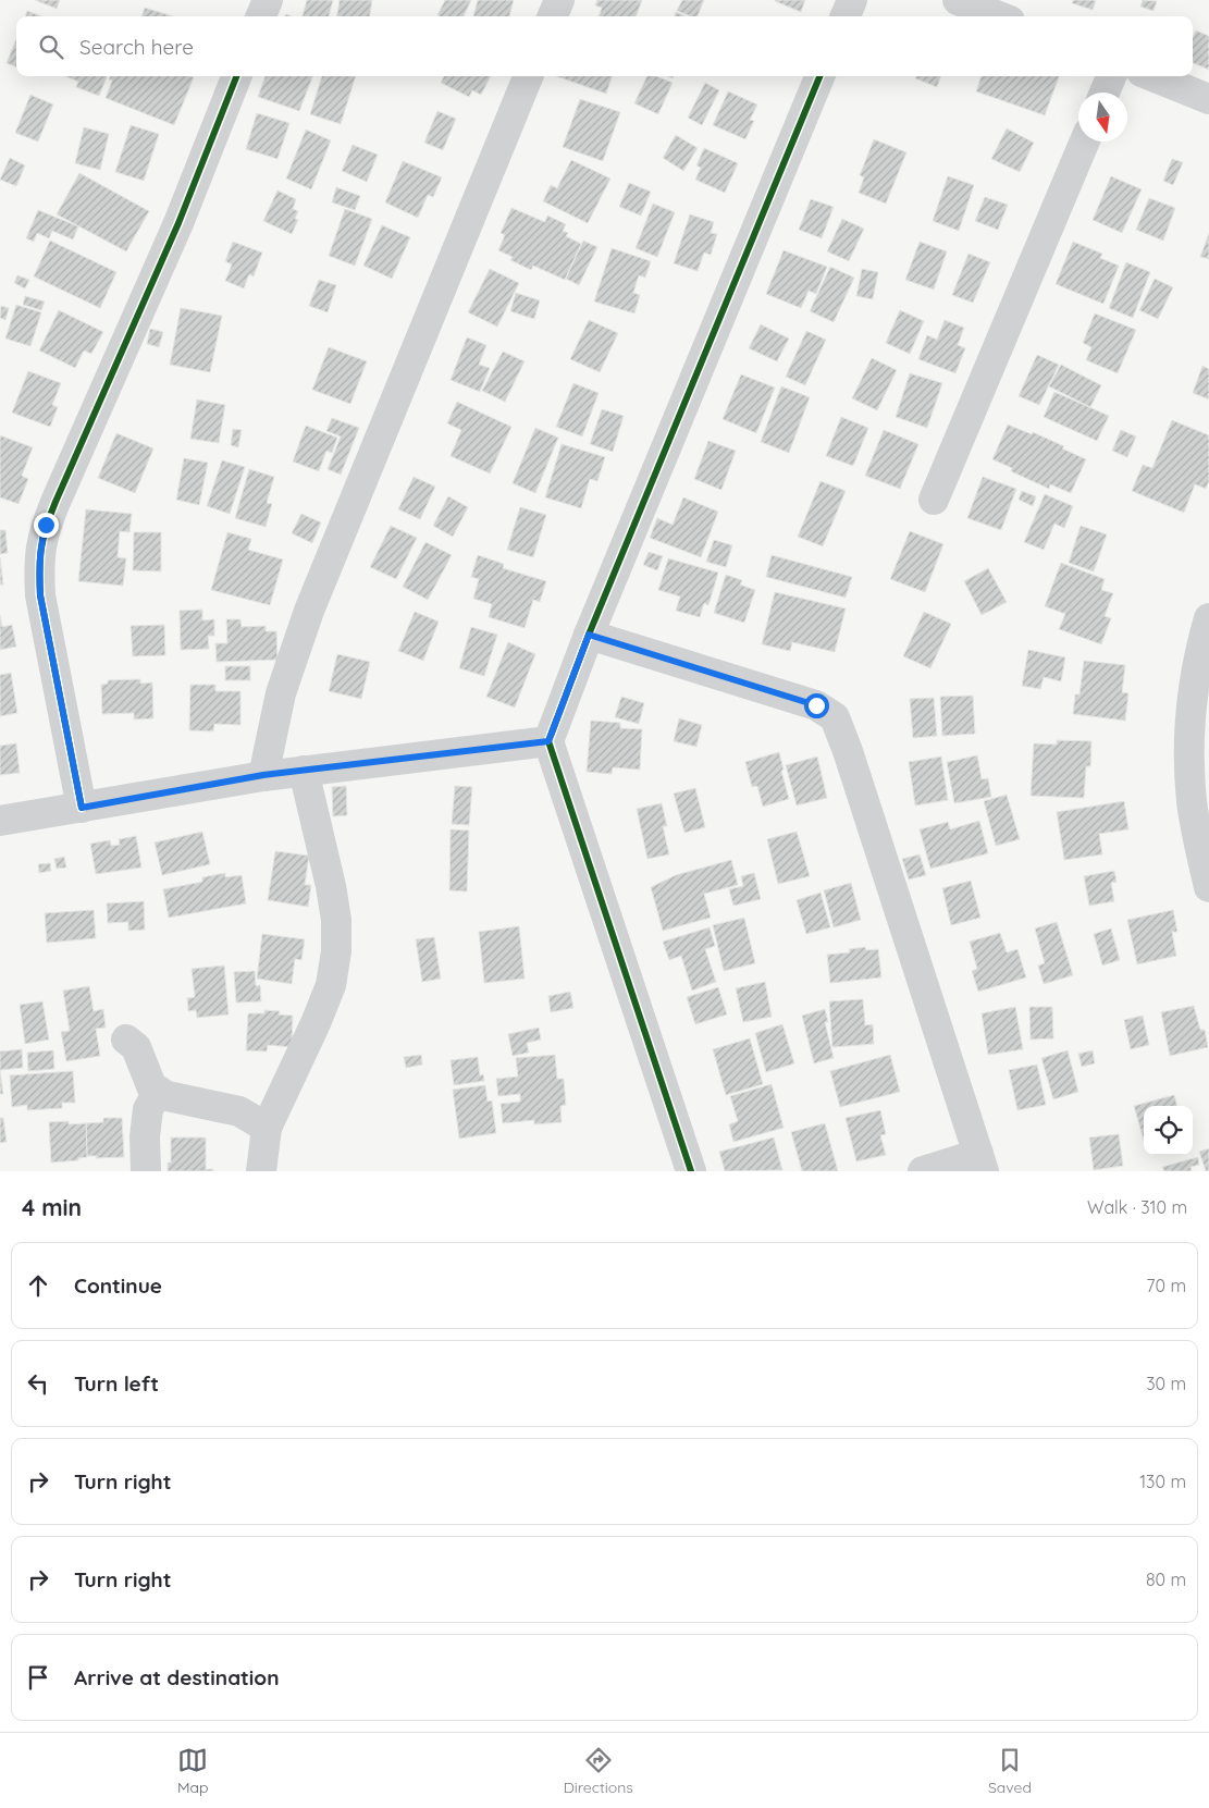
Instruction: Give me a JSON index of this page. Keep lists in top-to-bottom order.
{
  "north": "bottom",
  "page": {
    "search": "Search here",
    "heading": ["4 min", "Walk · 310 m"],
    "list": [
      ["Continue", "70 m"],
      ["Turn left", "30 m"],
      ["Turn right", "130 m"],
      ["Turn right", "80 m"],
      "Arrive at destination"
    ],
    "nav": ["Map", "Directions", "Saved"]
  }
}
